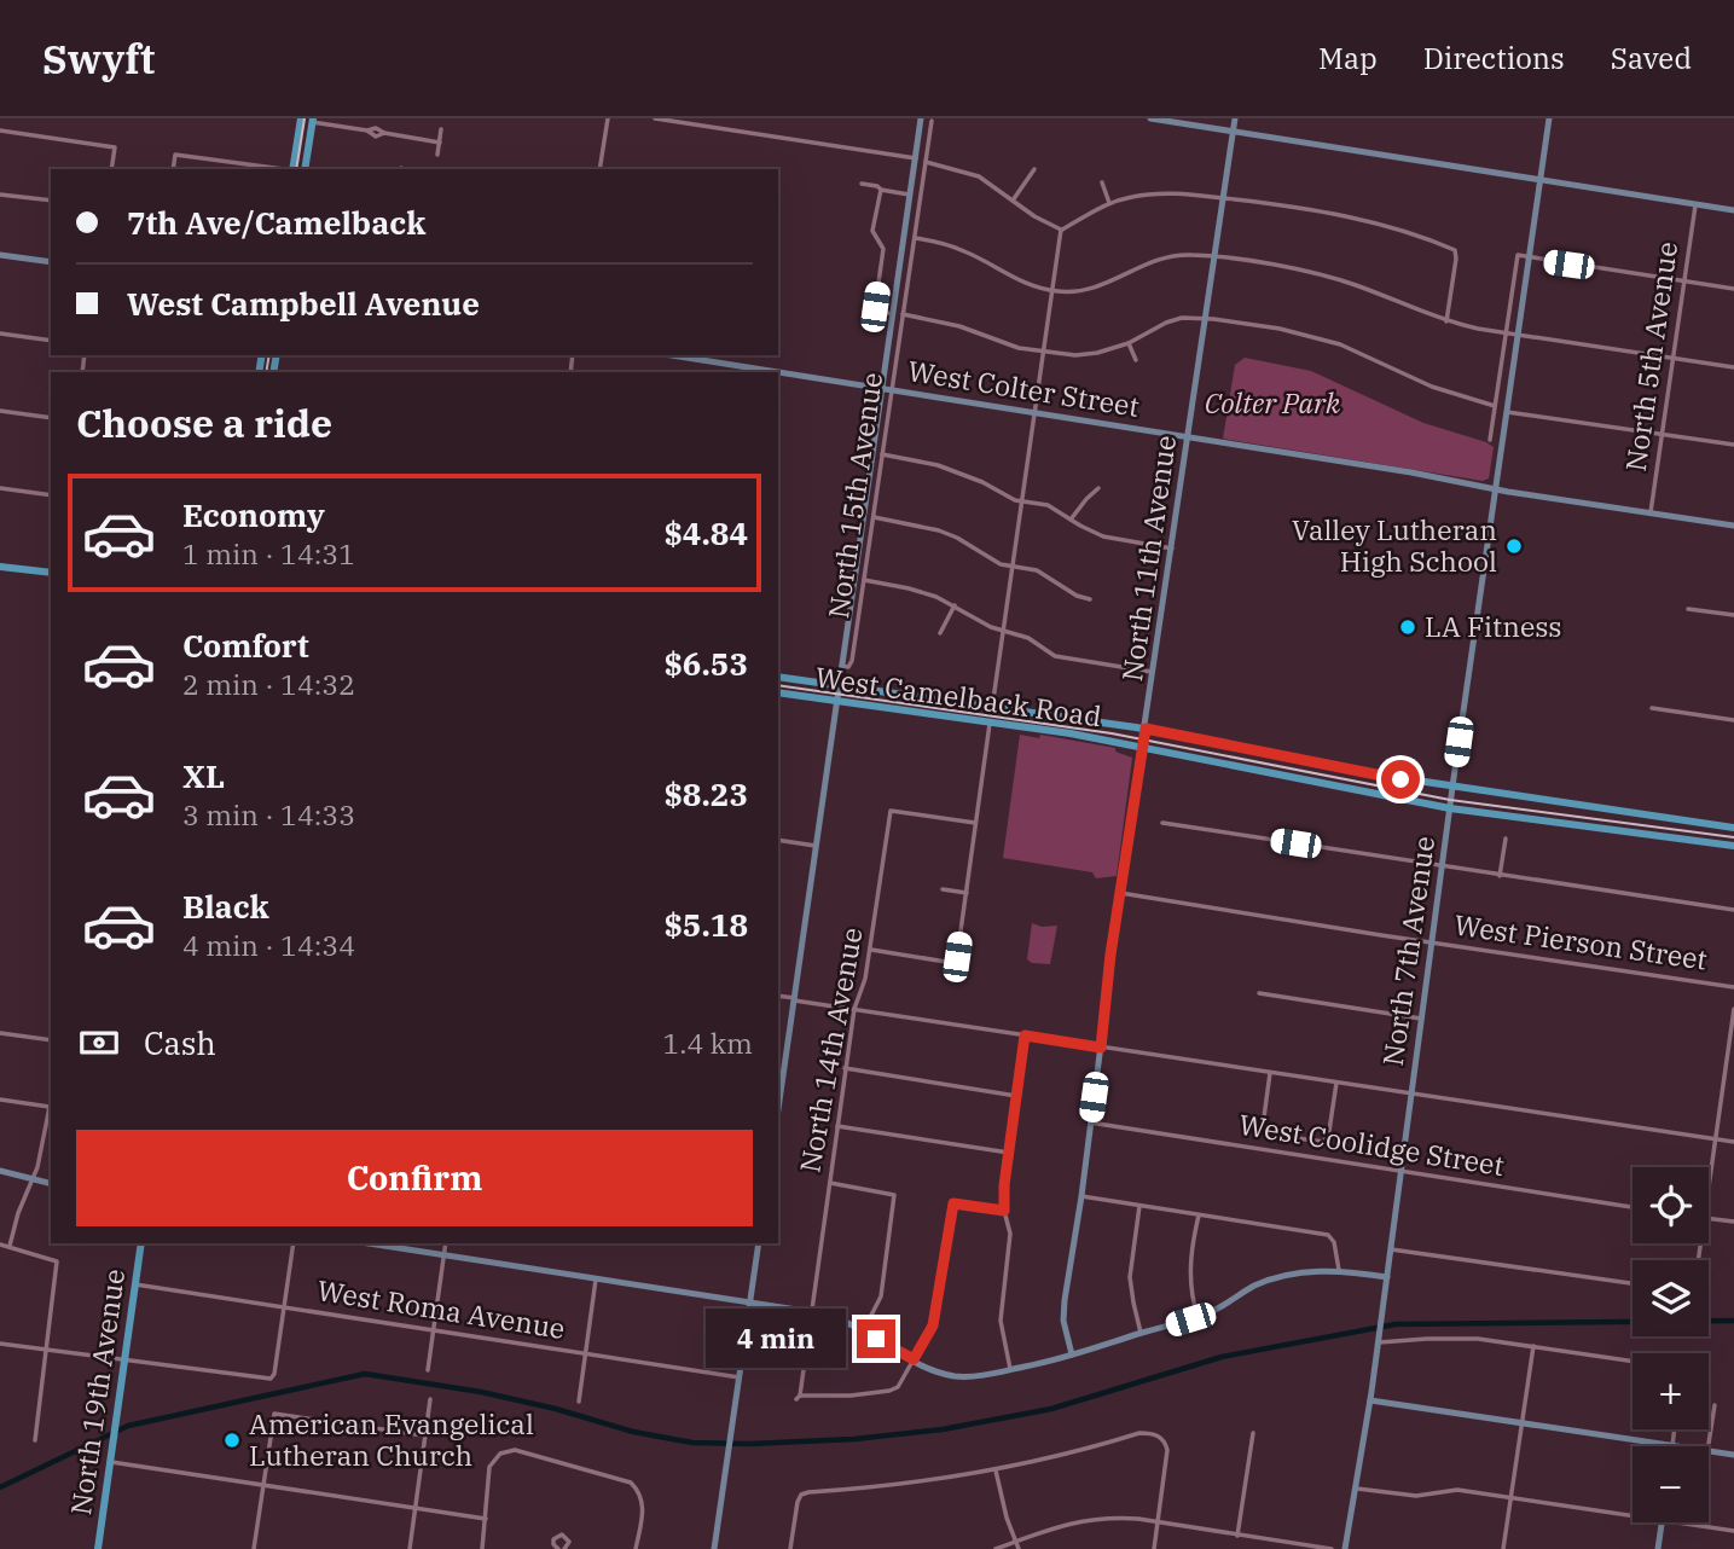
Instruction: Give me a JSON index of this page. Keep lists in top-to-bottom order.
{
  "streets": {
    "main road": ["West Camelback Road", "North 19th Avenue"],
    "street": [
      "North 5th Avenue",
      "West Colter Street",
      "North 15th Avenue",
      "North 11th Avenue",
      "West Pierson Street",
      "North 7th Avenue",
      "North 14th Avenue",
      "West Coolidge Street",
      "West Roma Avenue"
    ]
  },
  "crossings": [
    ["North 5th Avenue", "West Colter Street"],
    ["West Colter Street", "North 15th Avenue"],
    ["West Colter Street", "North 11th Avenue"],
    ["West Colter Street", "North 7th Avenue"],
    ["North 15th Avenue", "West Camelback Road"],
    ["North 11th Avenue", "West Camelback Road"],
    ["North 11th Avenue", "West Pierson Street"],
    ["North 11th Avenue", "West Coolidge Street"],
    ["West Camelback Road", "North 7th Avenue"],
    ["West Pierson Street", "North 7th Avenue"],
    ["North 7th Avenue", "West Coolidge Street"],
    ["West Roma Avenue", "North 19th Avenue"]
  ],
  "parks": ["Colter Park"],
  "places": ["Valley Lutheran High School", "LA Fitness", "American Evangelical Lutheran Church"],
  "page": {
    "header": "Swyft",
    "nav": ["Map", "Directions", "Saved"],
    "banner": ["7th Ave/Camelback", "West Campbell Avenue"],
    "heading": "Choose a ride",
    "list": [
      {
        "name": "Economy",
        "note": "1 min · 14:31",
        "value": "$4.84"
      },
      {
        "name": "Comfort",
        "note": "2 min · 14:32",
        "value": "$6.53"
      },
      {
        "name": "XL",
        "note": "3 min · 14:33",
        "value": "$8.23"
      },
      {
        "name": "Black",
        "note": "4 min · 14:34",
        "value": "$5.18"
      }
    ],
    "pay": ["Cash", "1.4 km"],
    "buttons": "Confirm",
    "map_buttons": ["+", "−"],
    "bubble": "4 min"
  }
}
